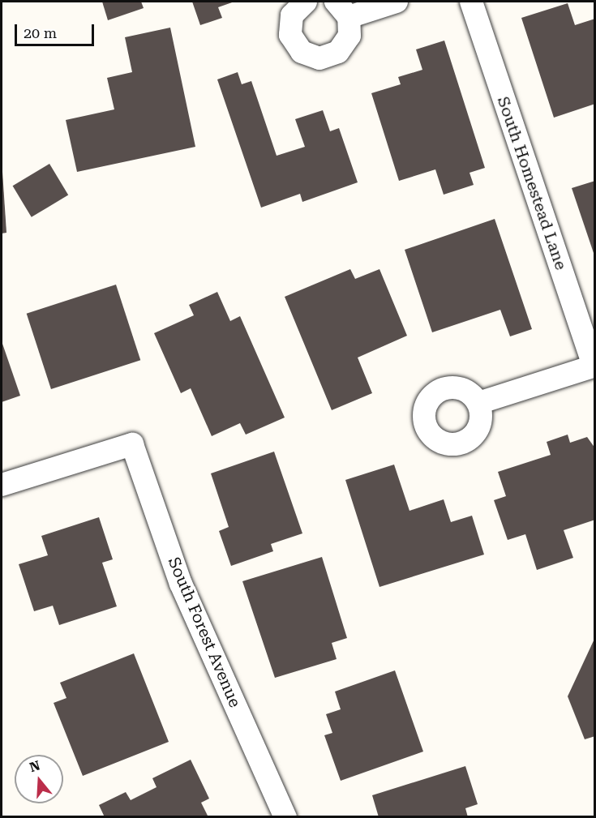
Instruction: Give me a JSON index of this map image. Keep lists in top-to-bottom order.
{
  "streets": {
    "street": ["South Homestead Lane", "South Forest Avenue"]
  },
  "scale_bar": "20 m",
  "north": "top"
}
